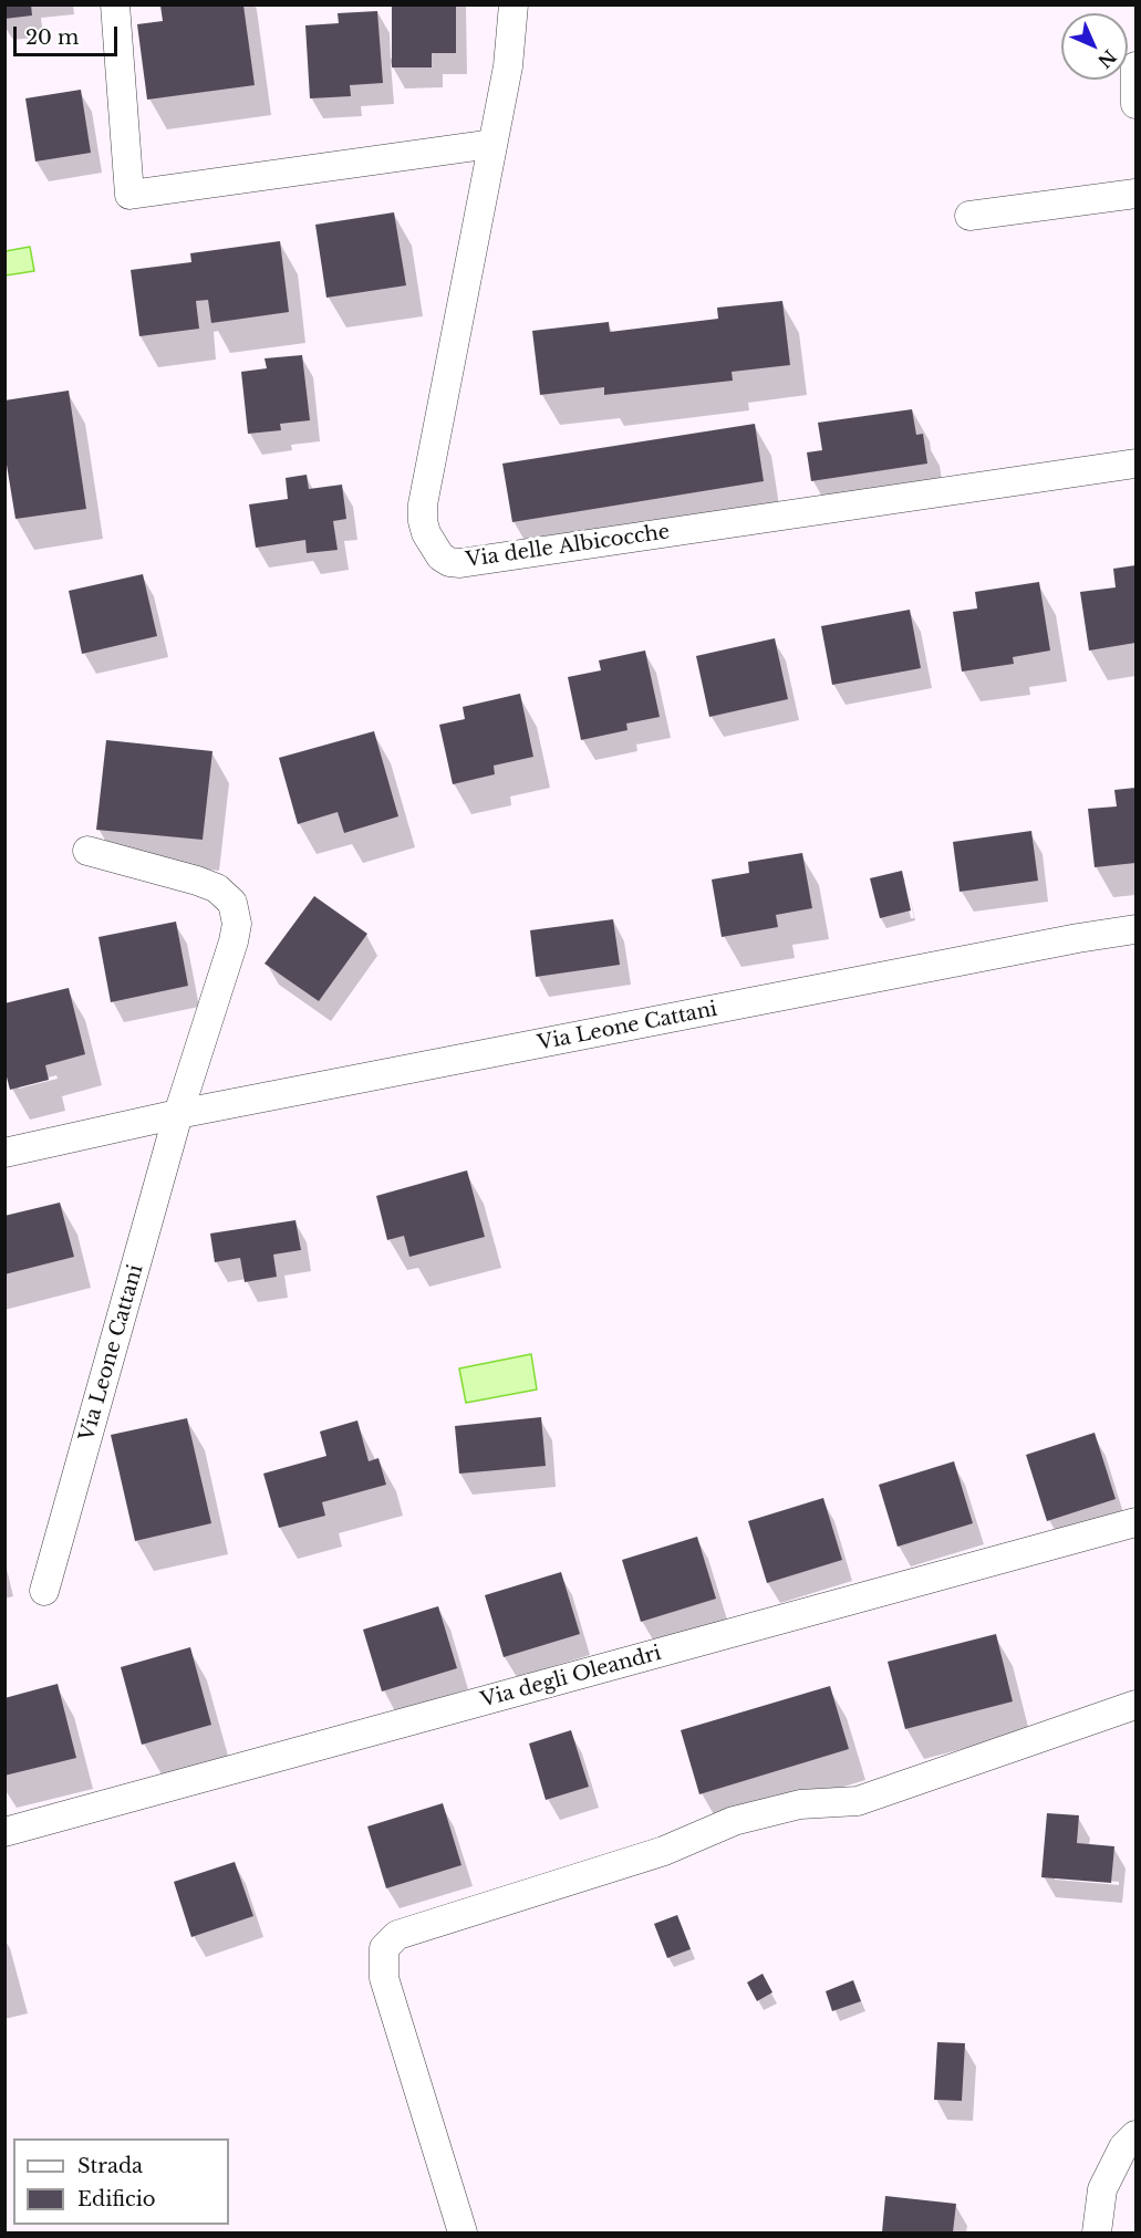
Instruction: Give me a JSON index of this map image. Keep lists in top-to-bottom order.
{
  "streets": {
    "street": ["Via delle Albicocche", "Via Leone Cattani", "Via degli Oleandri"]
  },
  "legend": ["Strada", "Edificio"],
  "scale_bar": "20 m",
  "north": "bottom right"
}
